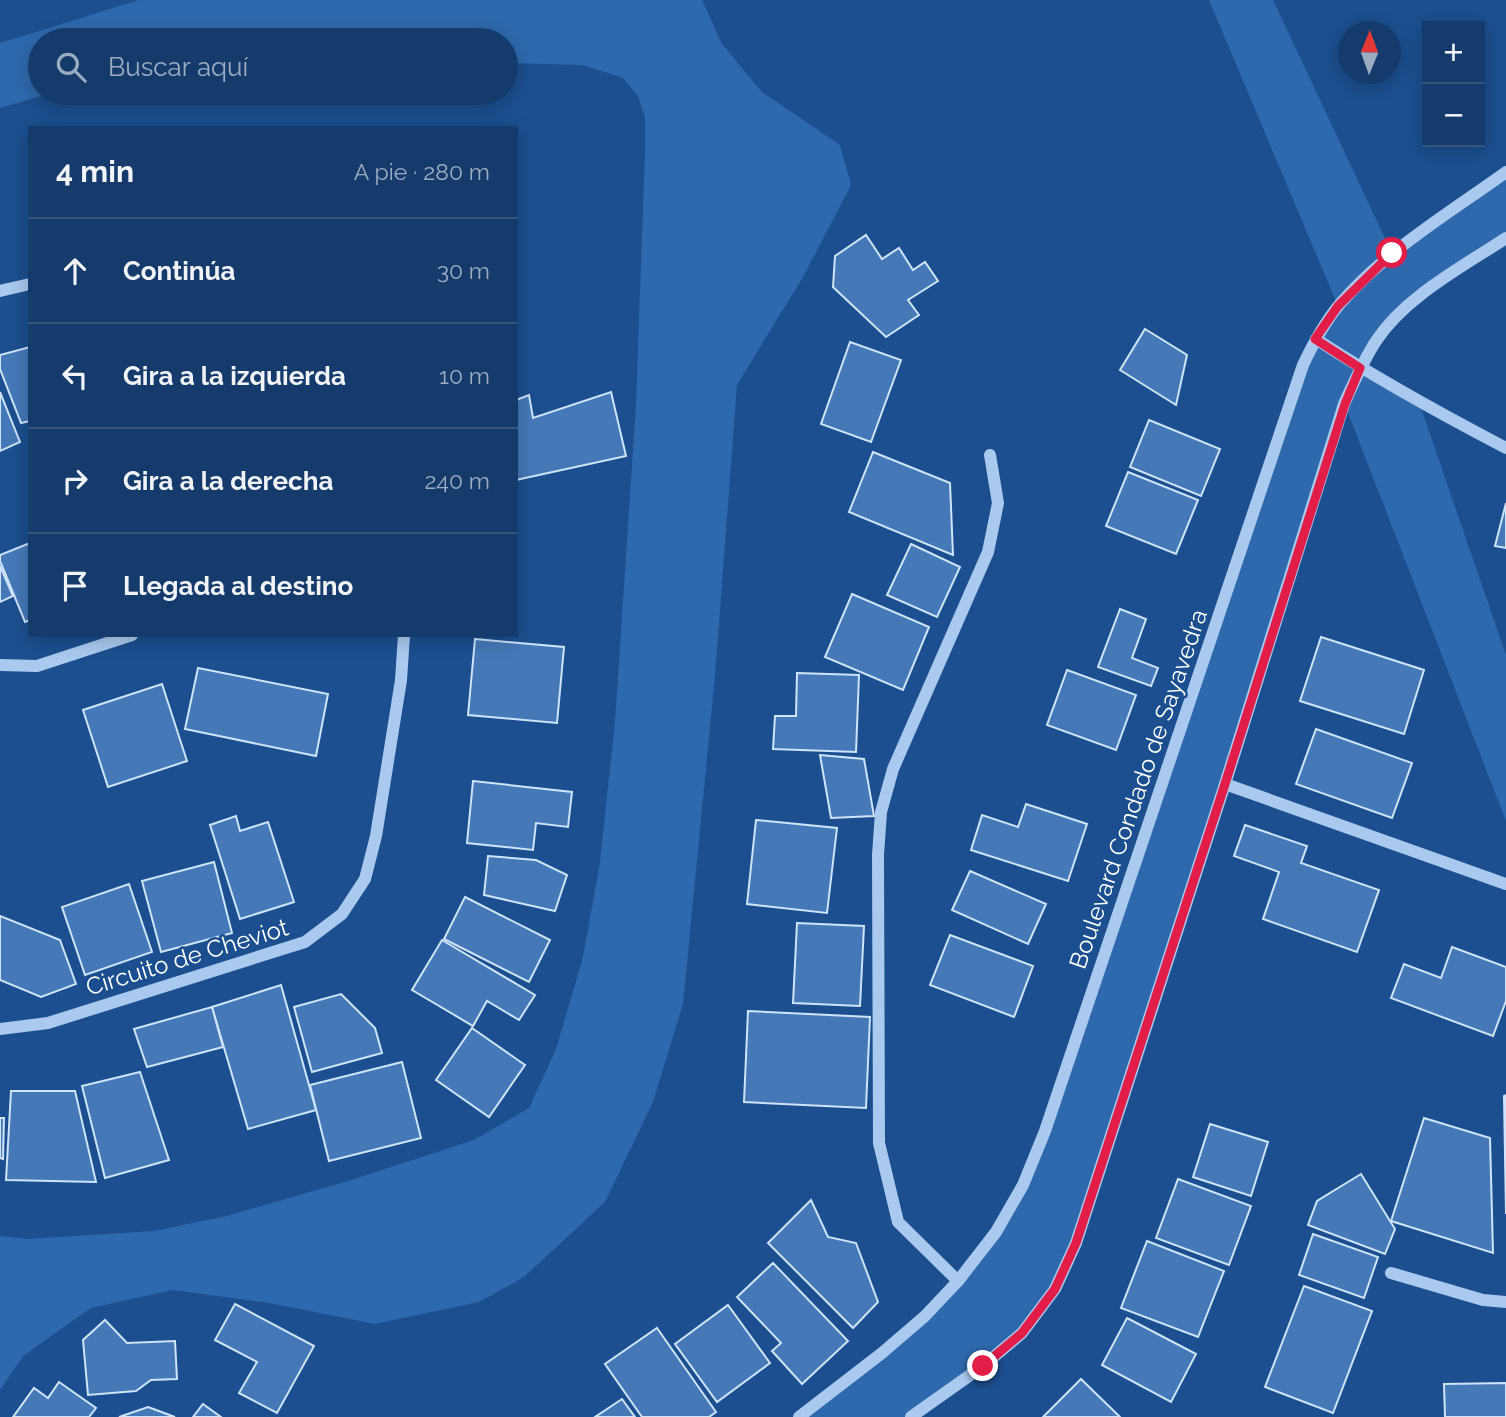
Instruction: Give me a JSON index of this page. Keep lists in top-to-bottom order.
{
  "streets": {
    "street": ["Boulevard Condado de Sayavedra", "Circuito de Cheviot"]
  },
  "north": "top",
  "page": {
    "map_buttons": ["+", "−"],
    "search": "Buscar aquí",
    "heading": ["4 min", "A pie · 280 m"],
    "list": [
      ["Continúa", "30 m"],
      ["Gira a la izquierda", "10 m"],
      ["Gira a la derecha", "240 m"],
      "Llegada al destino"
    ]
  }
}
